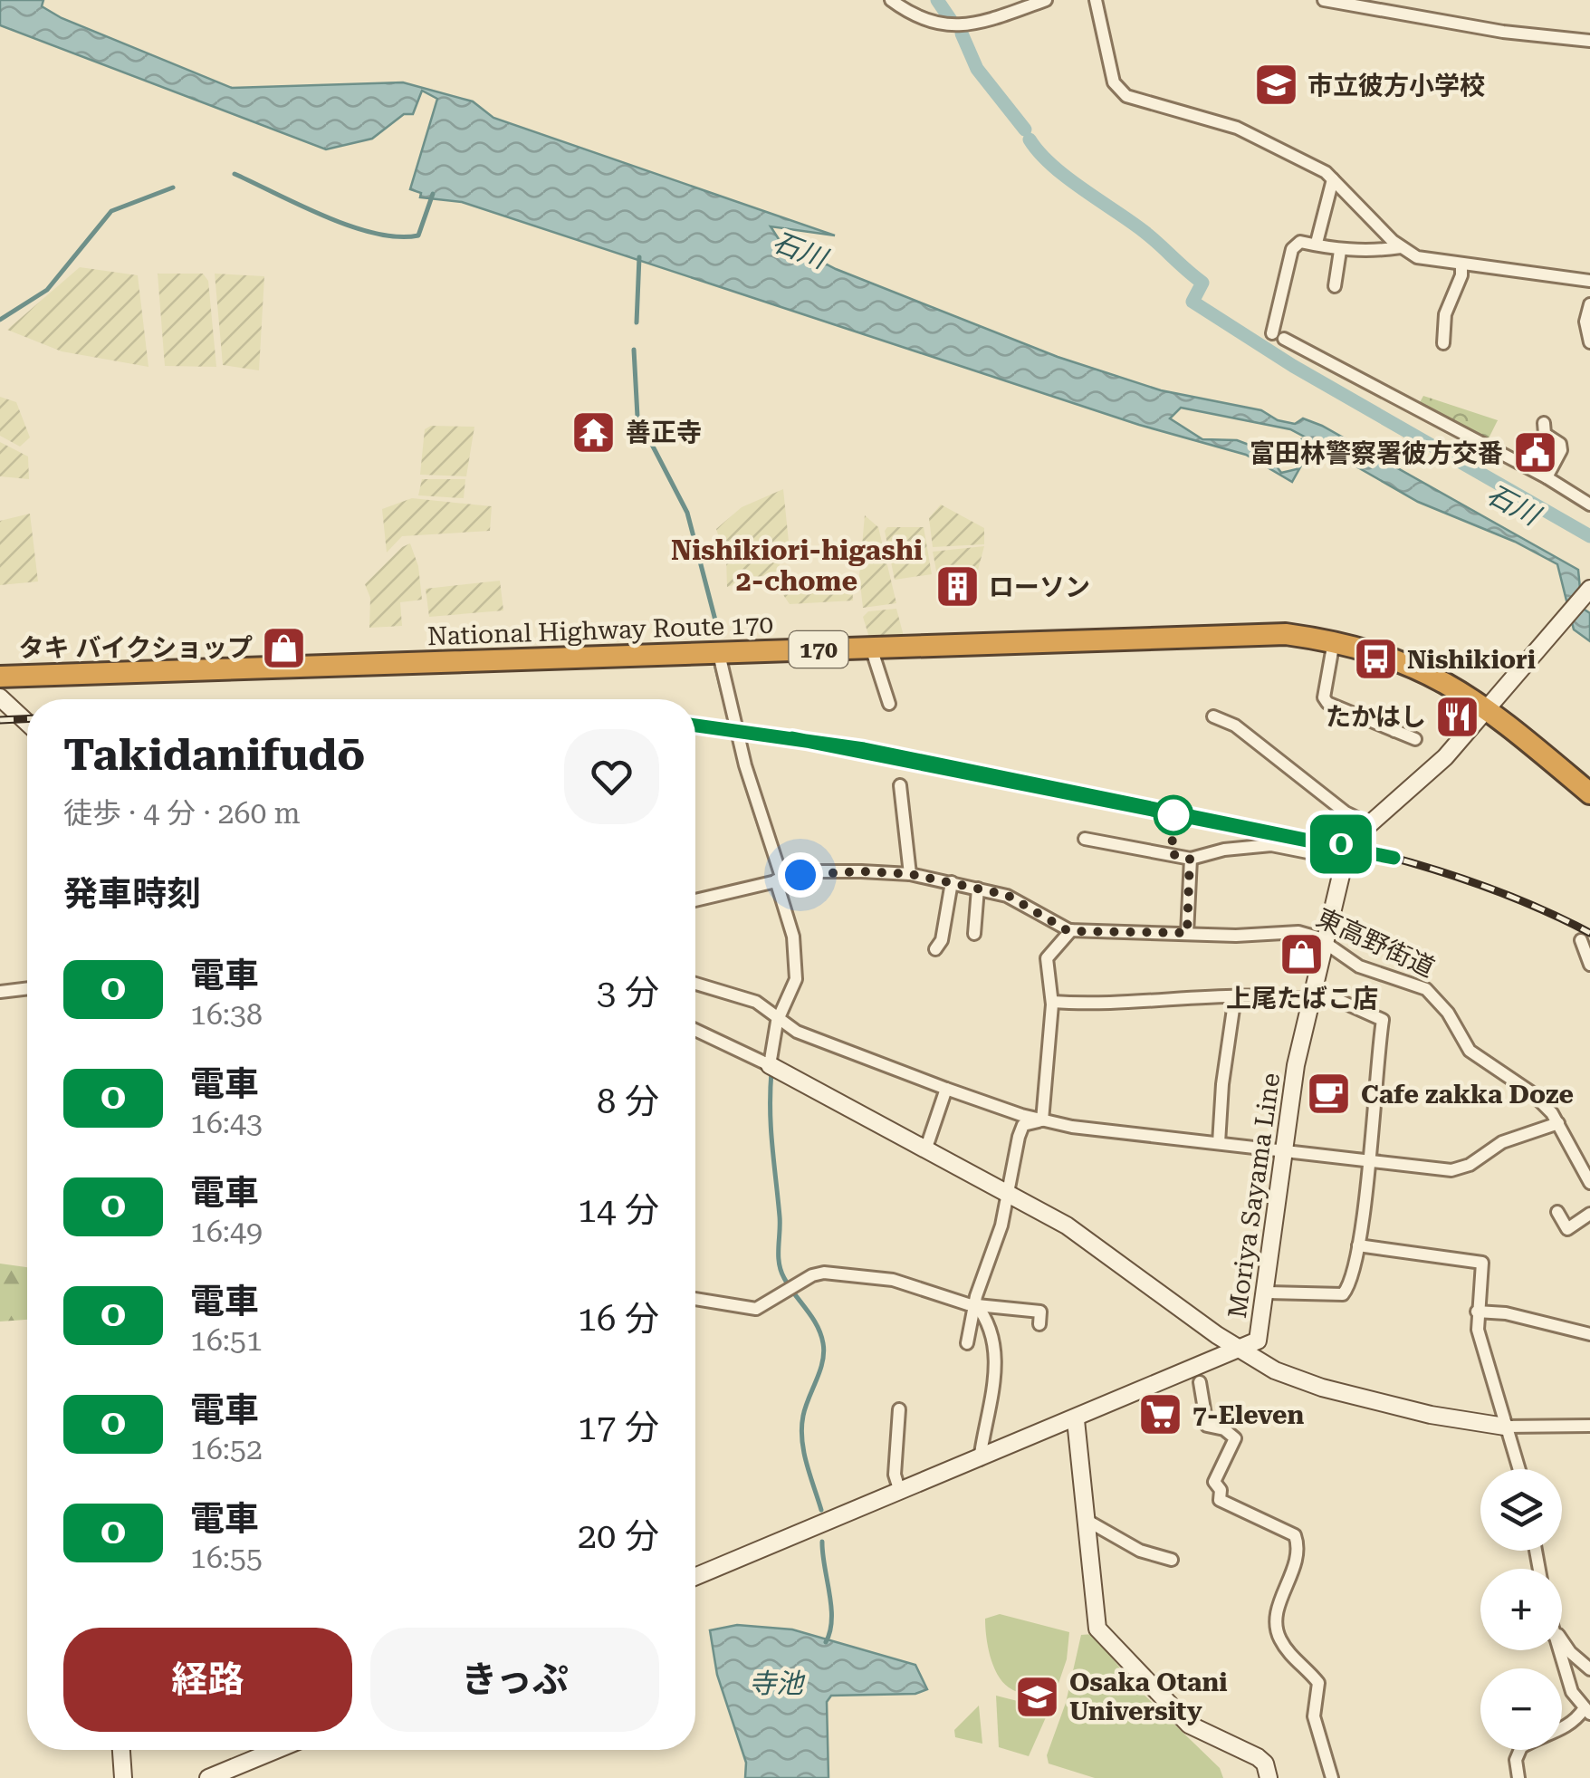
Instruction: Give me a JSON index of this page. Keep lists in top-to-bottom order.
{
  "streets": {
    "highway": ["National Highway Route 170", "170"],
    "main road": ["Moriya Sayama Line"],
    "street": ["東高野街道"]
  },
  "crossings": [
    ["National Highway Route 170", "Moriya Sayama Line"],
    ["東高野街道", "Moriya Sayama Line"]
  ],
  "districts": ["Nishikiori-higashi 2-chome"],
  "water": ["石川", "寺池"],
  "places": {
    "school or university": ["市立彼方小学校", "Osaka Otani University"],
    "temple": ["善正寺"],
    "public building": ["富田林警察署彼方交番"],
    "building": ["ローソン"],
    "shop": ["タキ バイクショップ", "上尾たばこ店"],
    "bus stop": ["Nishikiori"],
    "restaurant": ["たかはし"],
    "cafe": ["Cafe zakka Doze"],
    "supermarket": ["7-Eleven"]
  },
  "page": {
    "on_map": "O",
    "heading": [
      ["Takidanifudō", "徒歩 · 4 分 · 260 m"],
      "発車時刻"
    ],
    "list": [
      {
        "mark": "O",
        "name": "電車",
        "note": "16:38",
        "value": "3 分"
      },
      {
        "mark": "O",
        "name": "電車",
        "note": "16:43",
        "value": "8 分"
      },
      {
        "mark": "O",
        "name": "電車",
        "note": "16:49",
        "value": "14 分"
      },
      {
        "mark": "O",
        "name": "電車",
        "note": "16:51",
        "value": "16 分"
      },
      {
        "mark": "O",
        "name": "電車",
        "note": "16:52",
        "value": "17 分"
      },
      {
        "mark": "O",
        "name": "電車",
        "note": "16:55",
        "value": "20 分"
      }
    ],
    "map_buttons": ["+", "−"],
    "buttons": ["経路", "きっぷ"]
  }
}
